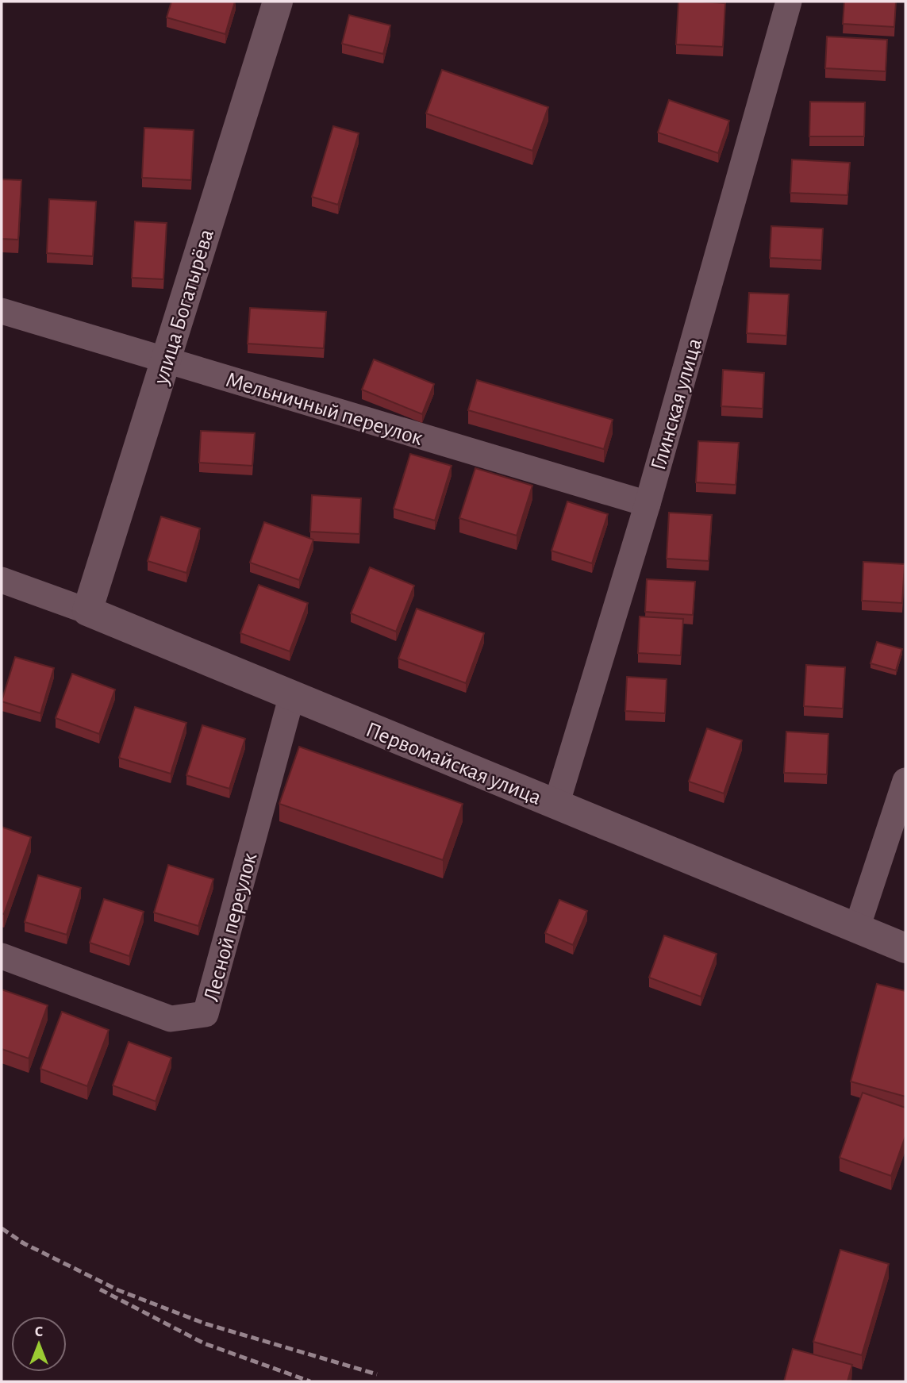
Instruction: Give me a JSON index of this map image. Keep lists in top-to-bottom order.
{
  "streets": {
    "street": [
      "улица Богатырёва",
      "Глинская улица",
      "Мельничный переулок",
      "Первомайская улица",
      "Лесной переулок"
    ]
  },
  "crossings": [
    ["улица Богатырёва", "Мельничный переулок"],
    ["улица Богатырёва", "Первомайская улица"],
    ["Глинская улица", "Мельничный переулок"],
    ["Глинская улица", "Первомайская улица"],
    ["Первомайская улица", "Лесной переулок"]
  ],
  "north": "top"
}
